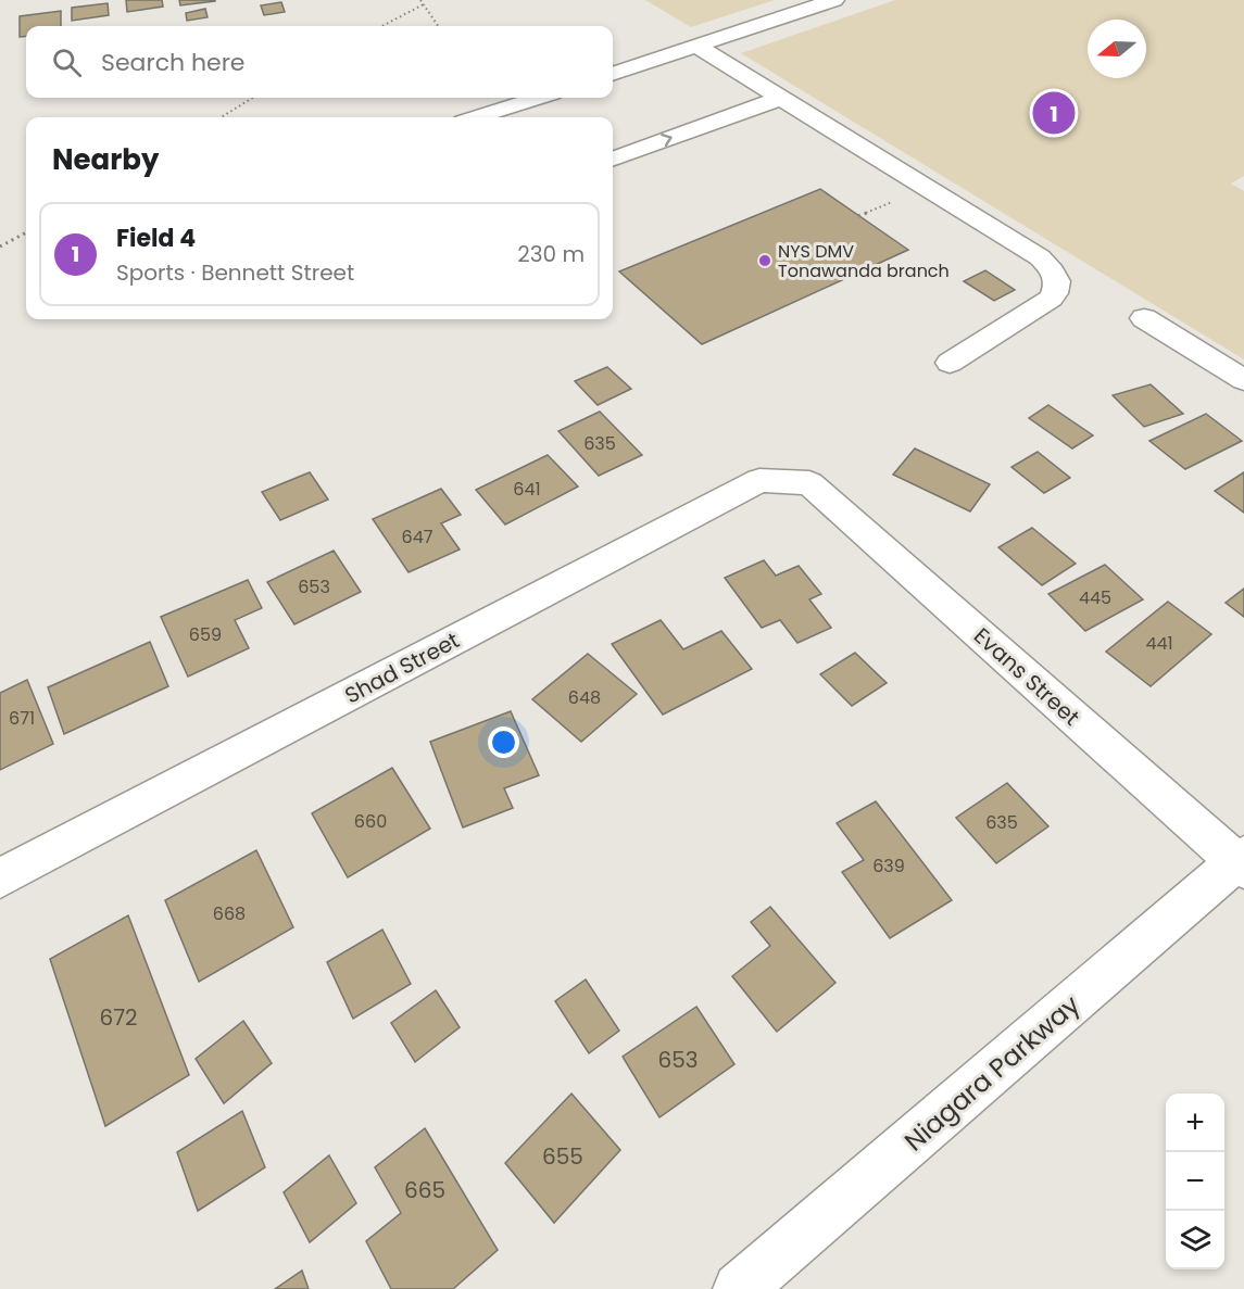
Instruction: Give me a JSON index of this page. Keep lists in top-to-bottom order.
{
  "streets": {
    "street": ["Shad Street", "Evans Street", "Niagara Parkway"]
  },
  "crossings": [
    ["Shad Street", "Evans Street"],
    ["Evans Street", "Niagara Parkway"]
  ],
  "places": ["NYS DMV Tonawanda branch"],
  "house_numbers": [
    "635",
    "641",
    "647",
    "653",
    "445",
    "659",
    "441",
    "648",
    "671",
    "660",
    "635",
    "639",
    "668",
    "672",
    "653",
    "655",
    "665"
  ],
  "north": "left",
  "page": {
    "search": "Search here",
    "pins": "1",
    "heading": "Nearby",
    "list": [
      {
        "mark": "1",
        "name": "Field 4",
        "note": "Sports · Bennett Street",
        "value": "230 m"
      }
    ],
    "map_buttons": ["+", "−"]
  }
}
